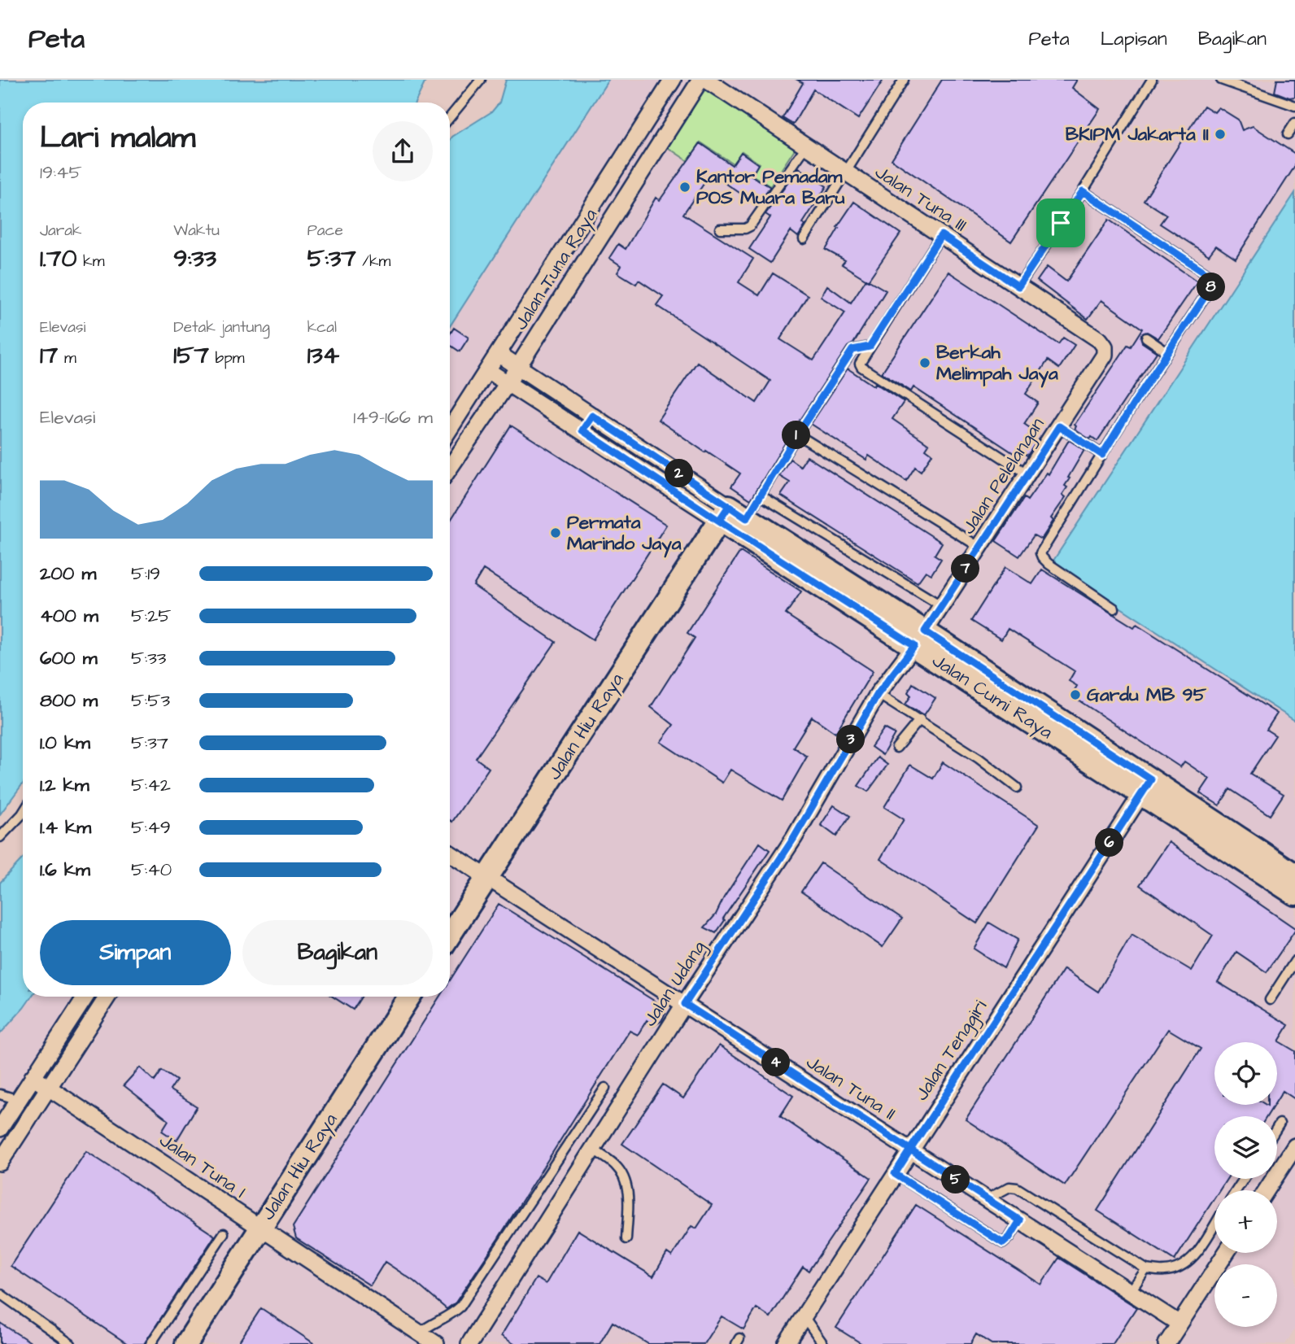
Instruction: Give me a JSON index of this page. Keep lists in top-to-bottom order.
{
  "streets": {
    "street": [
      "Jalan Tuna III",
      "Jalan Tuna Raya",
      "Jalan Pelelangan",
      "Jalan Cumi Raya",
      "Jalan Hiu Raya",
      "Jalan Udang",
      "Jalan Tenggiri",
      "Jalan Tuna II",
      "Jalan Tuna I"
    ]
  },
  "crossings": [
    ["Jalan Tuna III", "Jalan Pelelangan"],
    ["Jalan Tuna Raya", "Jalan Cumi Raya"],
    ["Jalan Pelelangan", "Jalan Cumi Raya"],
    ["Jalan Pelelangan", "Jalan Udang"],
    ["Jalan Cumi Raya", "Jalan Hiu Raya"],
    ["Jalan Cumi Raya", "Jalan Udang"],
    ["Jalan Cumi Raya", "Jalan Tenggiri"],
    ["Jalan Hiu Raya", "Jalan Tuna II"],
    ["Jalan Hiu Raya", "Jalan Tuna I"],
    ["Jalan Udang", "Jalan Tuna II"],
    ["Jalan Tenggiri", "Jalan Tuna II"]
  ],
  "places": [
    "BKIPM Jakarta II",
    "Kantor Pemadam POS Muara Baru",
    "Berkah Melimpah Jaya",
    "Permata Marindo Jaya",
    "Gardu MB 95"
  ],
  "page": {
    "header": "Peta",
    "nav": ["Peta", "Lapisan", "Bagikan"],
    "heading": ["Lari malam", "19:45"],
    "stats": [
      ["Jarak", "1.70 km"],
      ["Waktu", "9:33"],
      ["Pace", "5:37 /km"],
      ["Elevasi", "17 m"],
      ["Detak jantung", "157 bpm"],
      ["kcal", "134"]
    ],
    "pins": [
      "8",
      "1",
      "2",
      "7",
      "3",
      "6",
      "4",
      "5"
    ],
    "chart": ["Elevasi", "149–166 m"],
    "list": [
      {
        "name": "200 m",
        "note": "5:19"
      },
      {
        "name": "400 m",
        "note": "5:25"
      },
      {
        "name": "600 m",
        "note": "5:33"
      },
      {
        "name": "800 m",
        "note": "5:53"
      },
      {
        "name": "1.0 km",
        "note": "5:37"
      },
      {
        "name": "1.2 km",
        "note": "5:42"
      },
      {
        "name": "1.4 km",
        "note": "5:49"
      },
      {
        "name": "1.6 km",
        "note": "5:40"
      }
    ],
    "buttons": ["Simpan", "Bagikan"],
    "map_buttons": ["+", "−"]
  }
}
